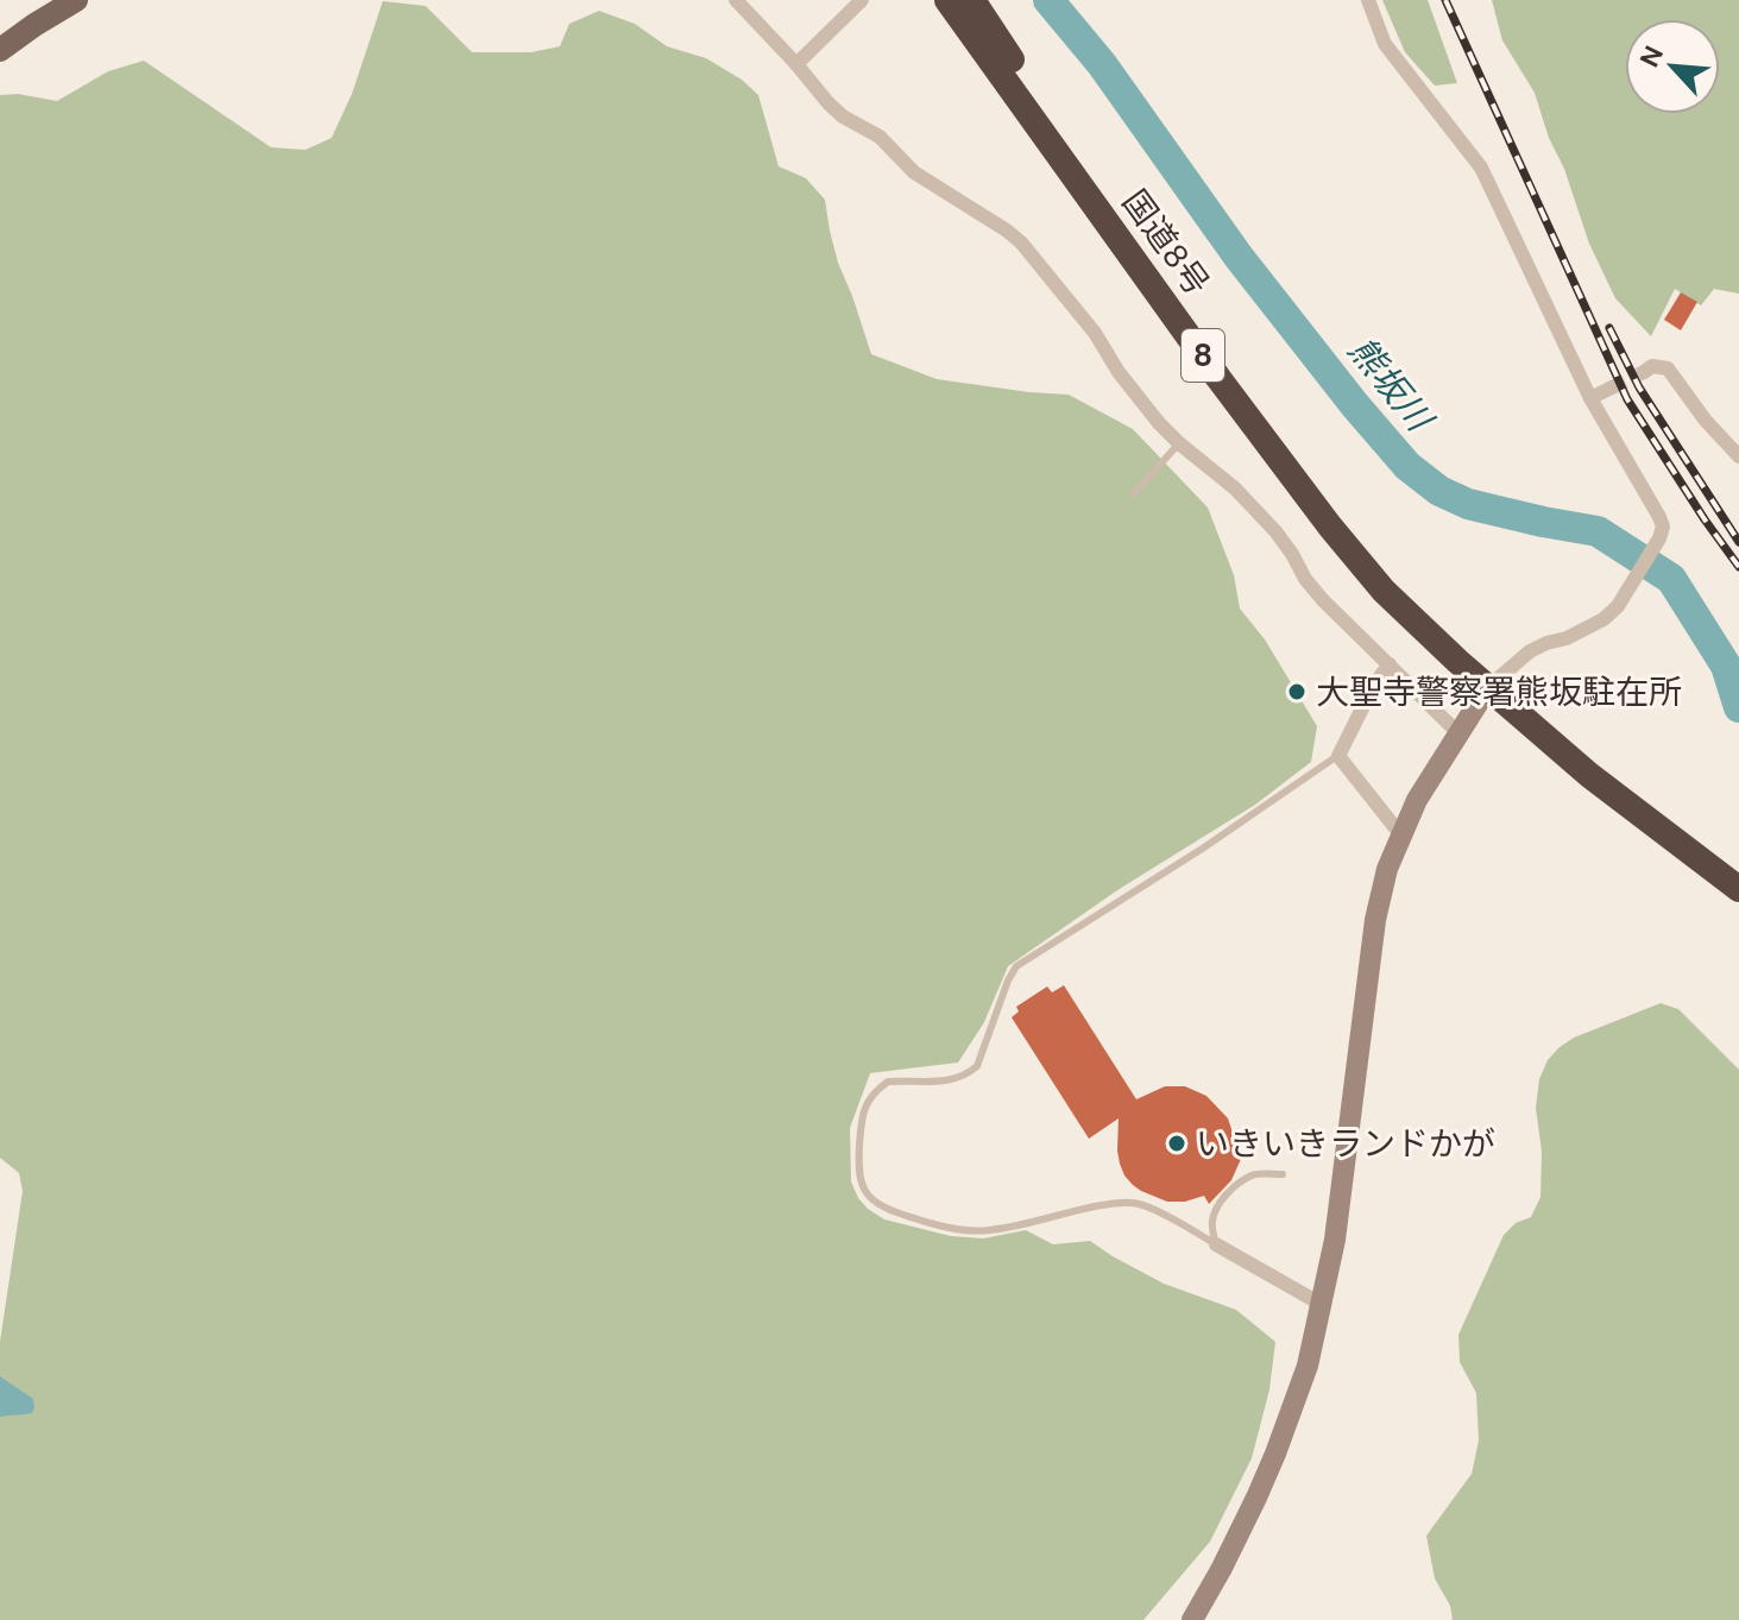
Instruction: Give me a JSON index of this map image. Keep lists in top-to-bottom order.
{
  "streets": {
    "highway": ["国道8号", "8"]
  },
  "water": ["熊坂川"],
  "places": ["大聖寺警察署熊坂駐在所", "いきいきランドかが"],
  "north": "top left"
}
